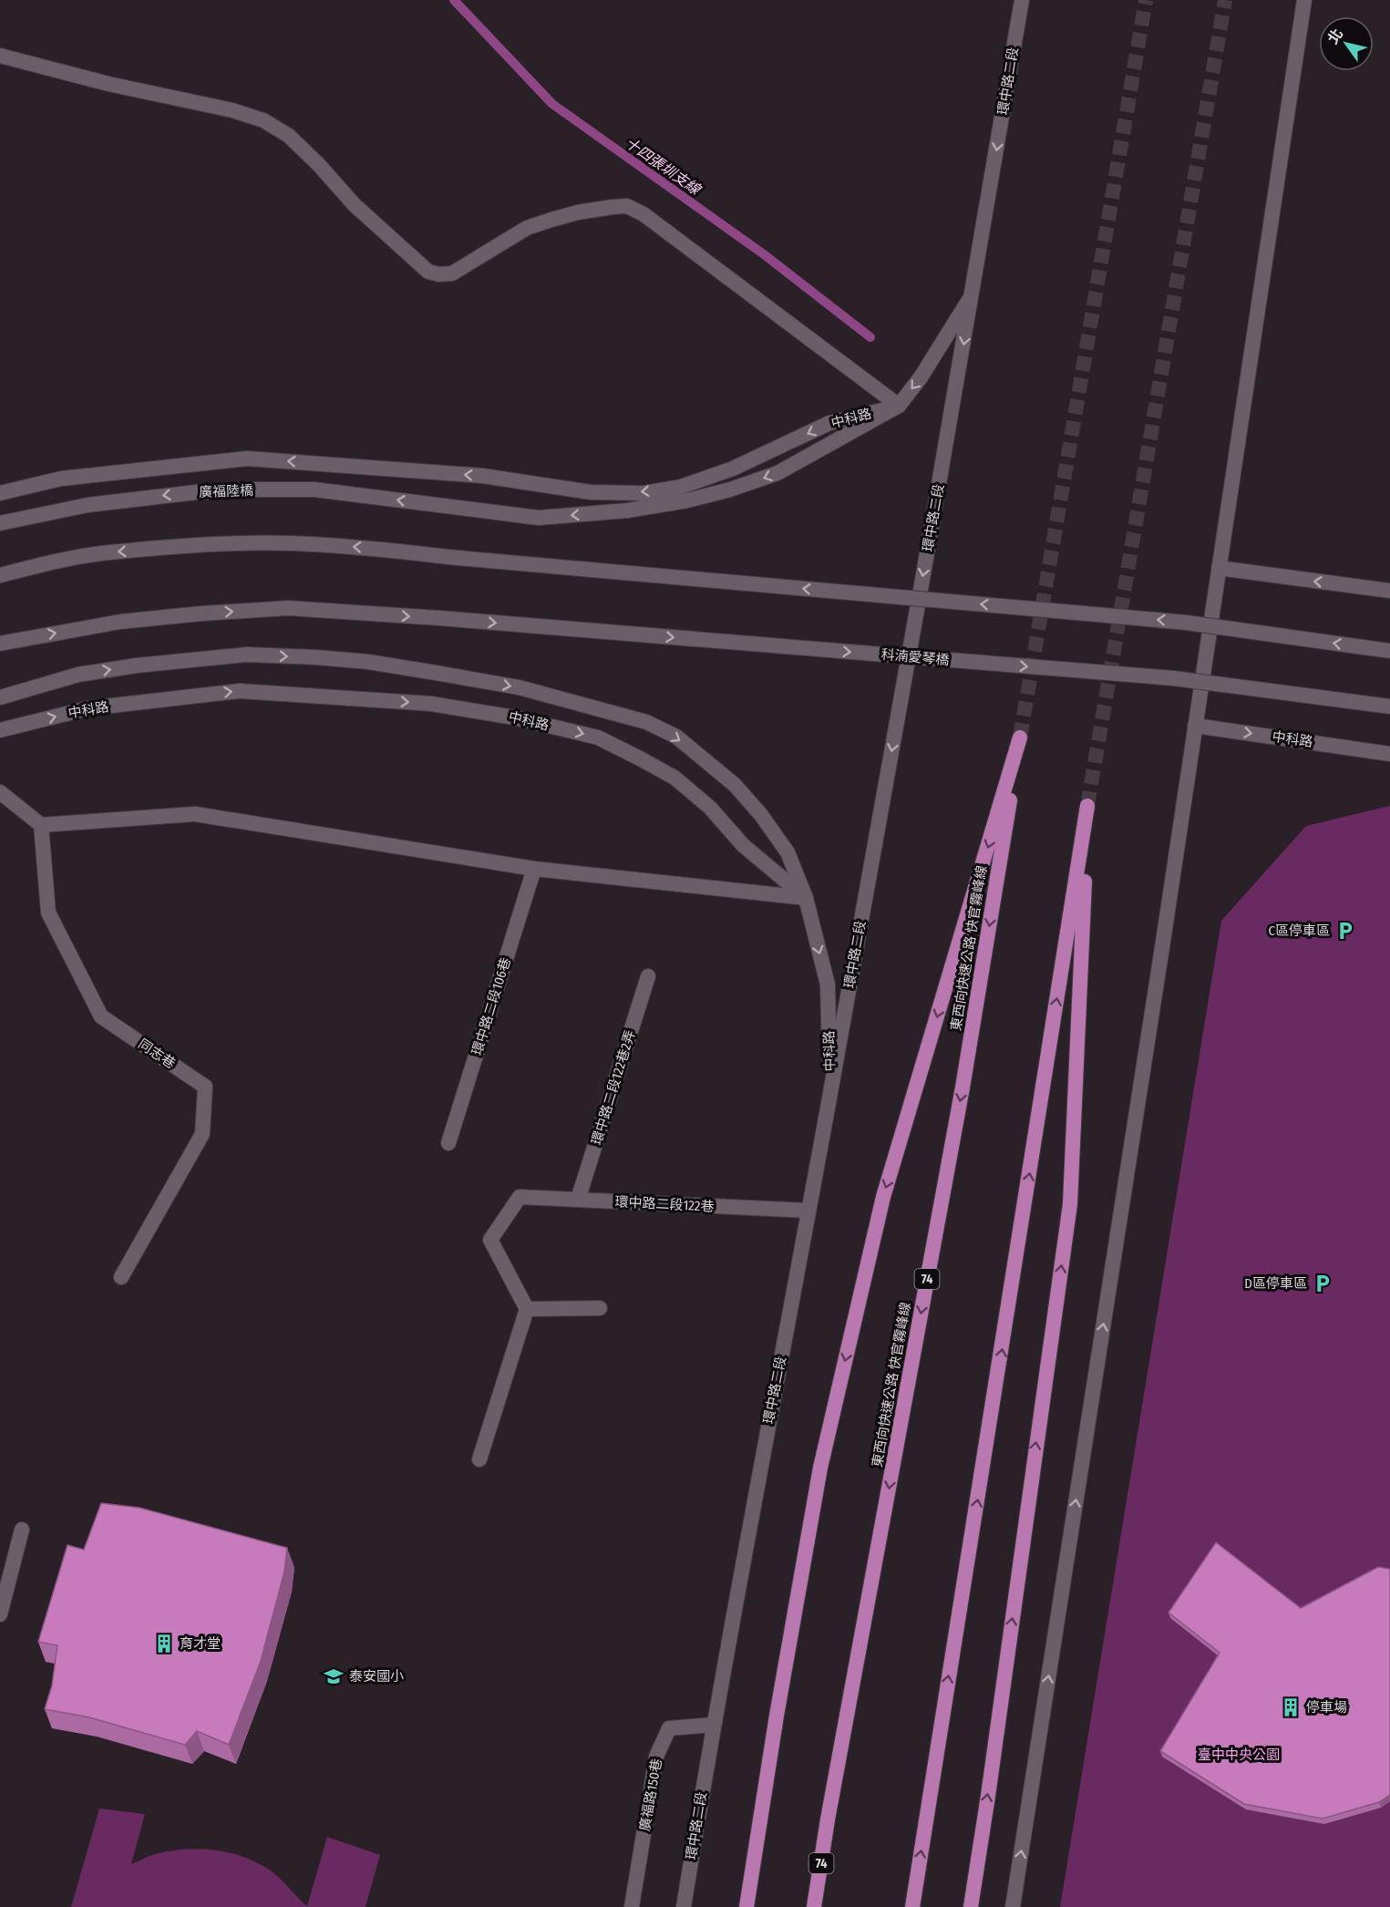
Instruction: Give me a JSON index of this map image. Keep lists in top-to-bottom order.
{
  "streets": {
    "highway": ["東西向快速公路 快官霧峰線", "74"],
    "street": [
      "環中路二段",
      "中科路",
      "廣福陸橋",
      "科湳愛琴橋",
      "環中路二段106巷",
      "同志巷",
      "環中路二段122巷2弄",
      "環中路二段122巷",
      "廣福路150巷"
    ]
  },
  "crossings": [
    ["環中路二段", "中科路"],
    ["環中路二段", "環中路二段122巷"],
    ["環中路二段", "廣福路150巷"],
    ["中科路", "廣福陸橋"],
    ["環中路二段122巷2弄", "環中路二段122巷"]
  ],
  "one_way": ["環中路二段"],
  "water": ["十四張圳支線"],
  "parks": ["臺中中央公園"],
  "places": {
    "parking": ["C區停車區", "D區停車區"],
    "building": ["育才堂", "停車場"],
    "school or university": ["泰安國小"]
  },
  "north": "top left"
}
